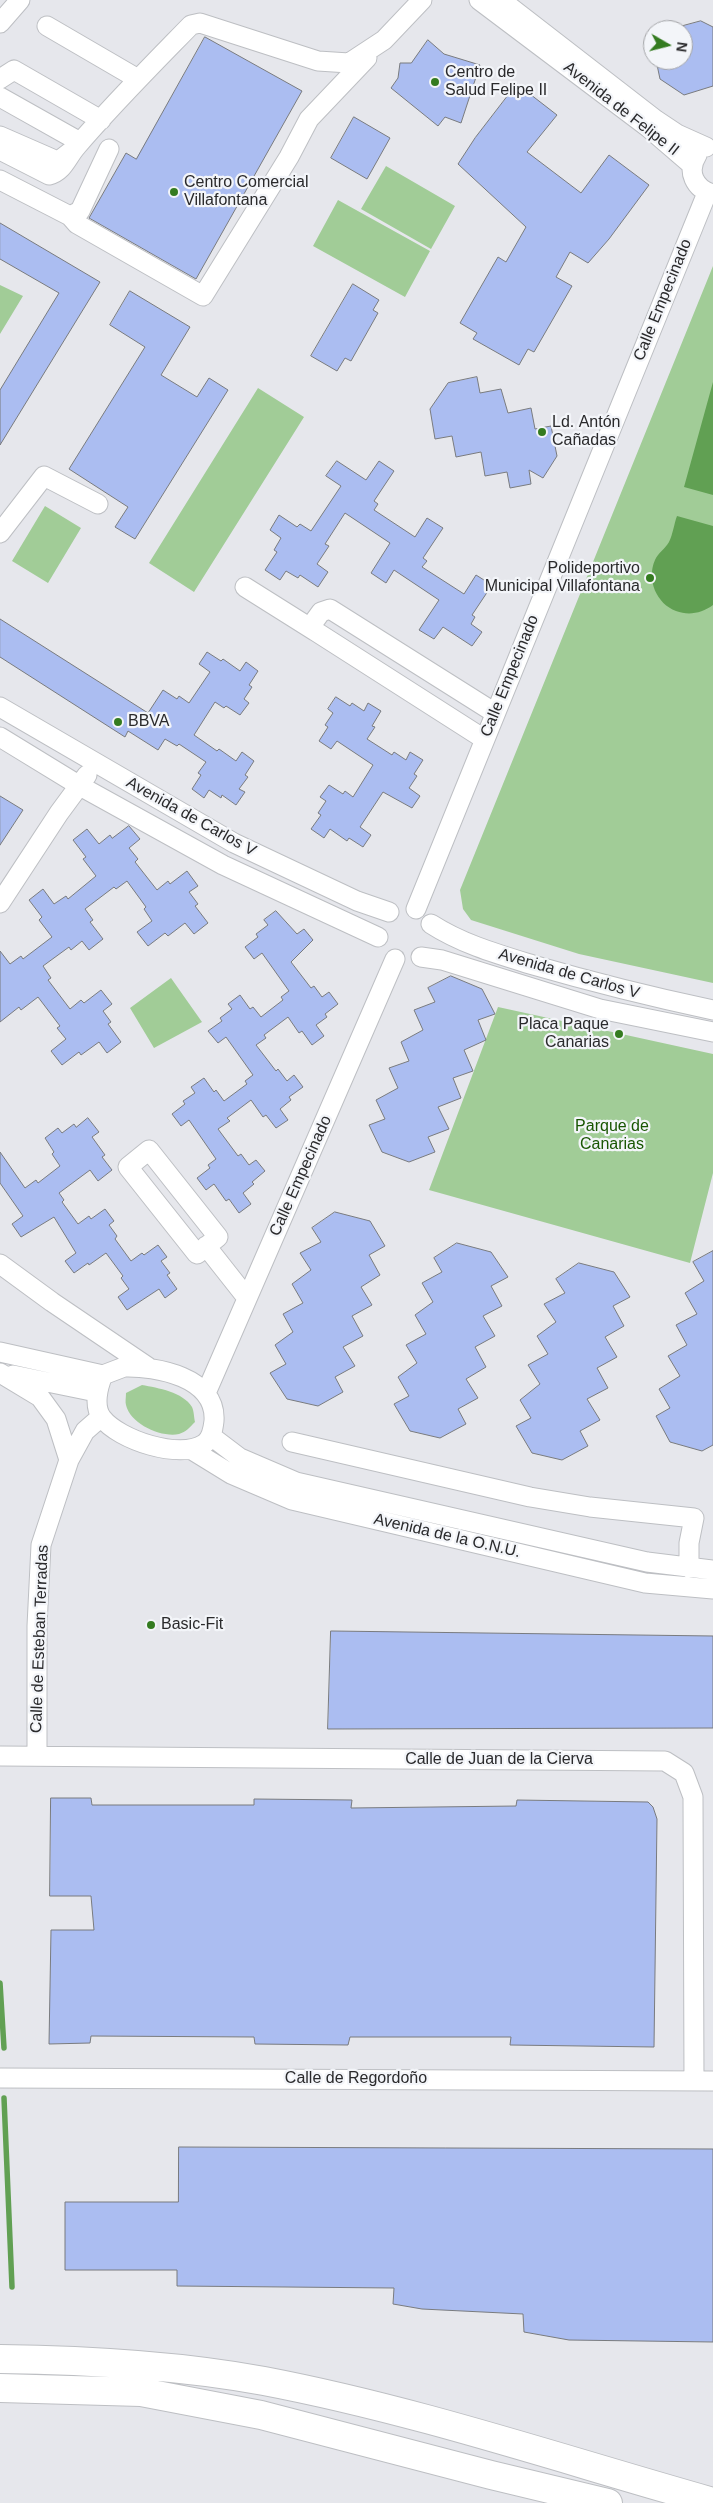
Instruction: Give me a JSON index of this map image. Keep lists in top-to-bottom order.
{
  "streets": {
    "street": [
      "Avenida de Felipe II",
      "Calle Empecinado",
      "Avenida de Carlos V",
      "Avenida de la O.N.U.",
      "Calle de Esteban Terradas",
      "Calle de Juan de la Cierva",
      "Calle de Regordoño"
    ]
  },
  "crossings": [
    ["Calle Empecinado", "Avenida de Carlos V"],
    ["Calle Empecinado", "Avenida de la O.N.U."],
    ["Calle Empecinado", "Calle de Esteban Terradas"],
    ["Avenida de la O.N.U.", "Calle de Esteban Terradas"],
    ["Calle de Esteban Terradas", "Calle de Juan de la Cierva"],
    ["Calle de Juan de la Cierva", "Calle de Regordoño"]
  ],
  "parks": ["Parque de Canarias"],
  "places": [
    "Centro de Salud Felipe II",
    "Centro Comercial Villafontana",
    "Ld. Antón Cañadas",
    "Polideportivo Municipal Villafontana",
    "BBVA",
    "Placa Paque Canarias",
    "Basic-Fit"
  ],
  "north": "right"
}
